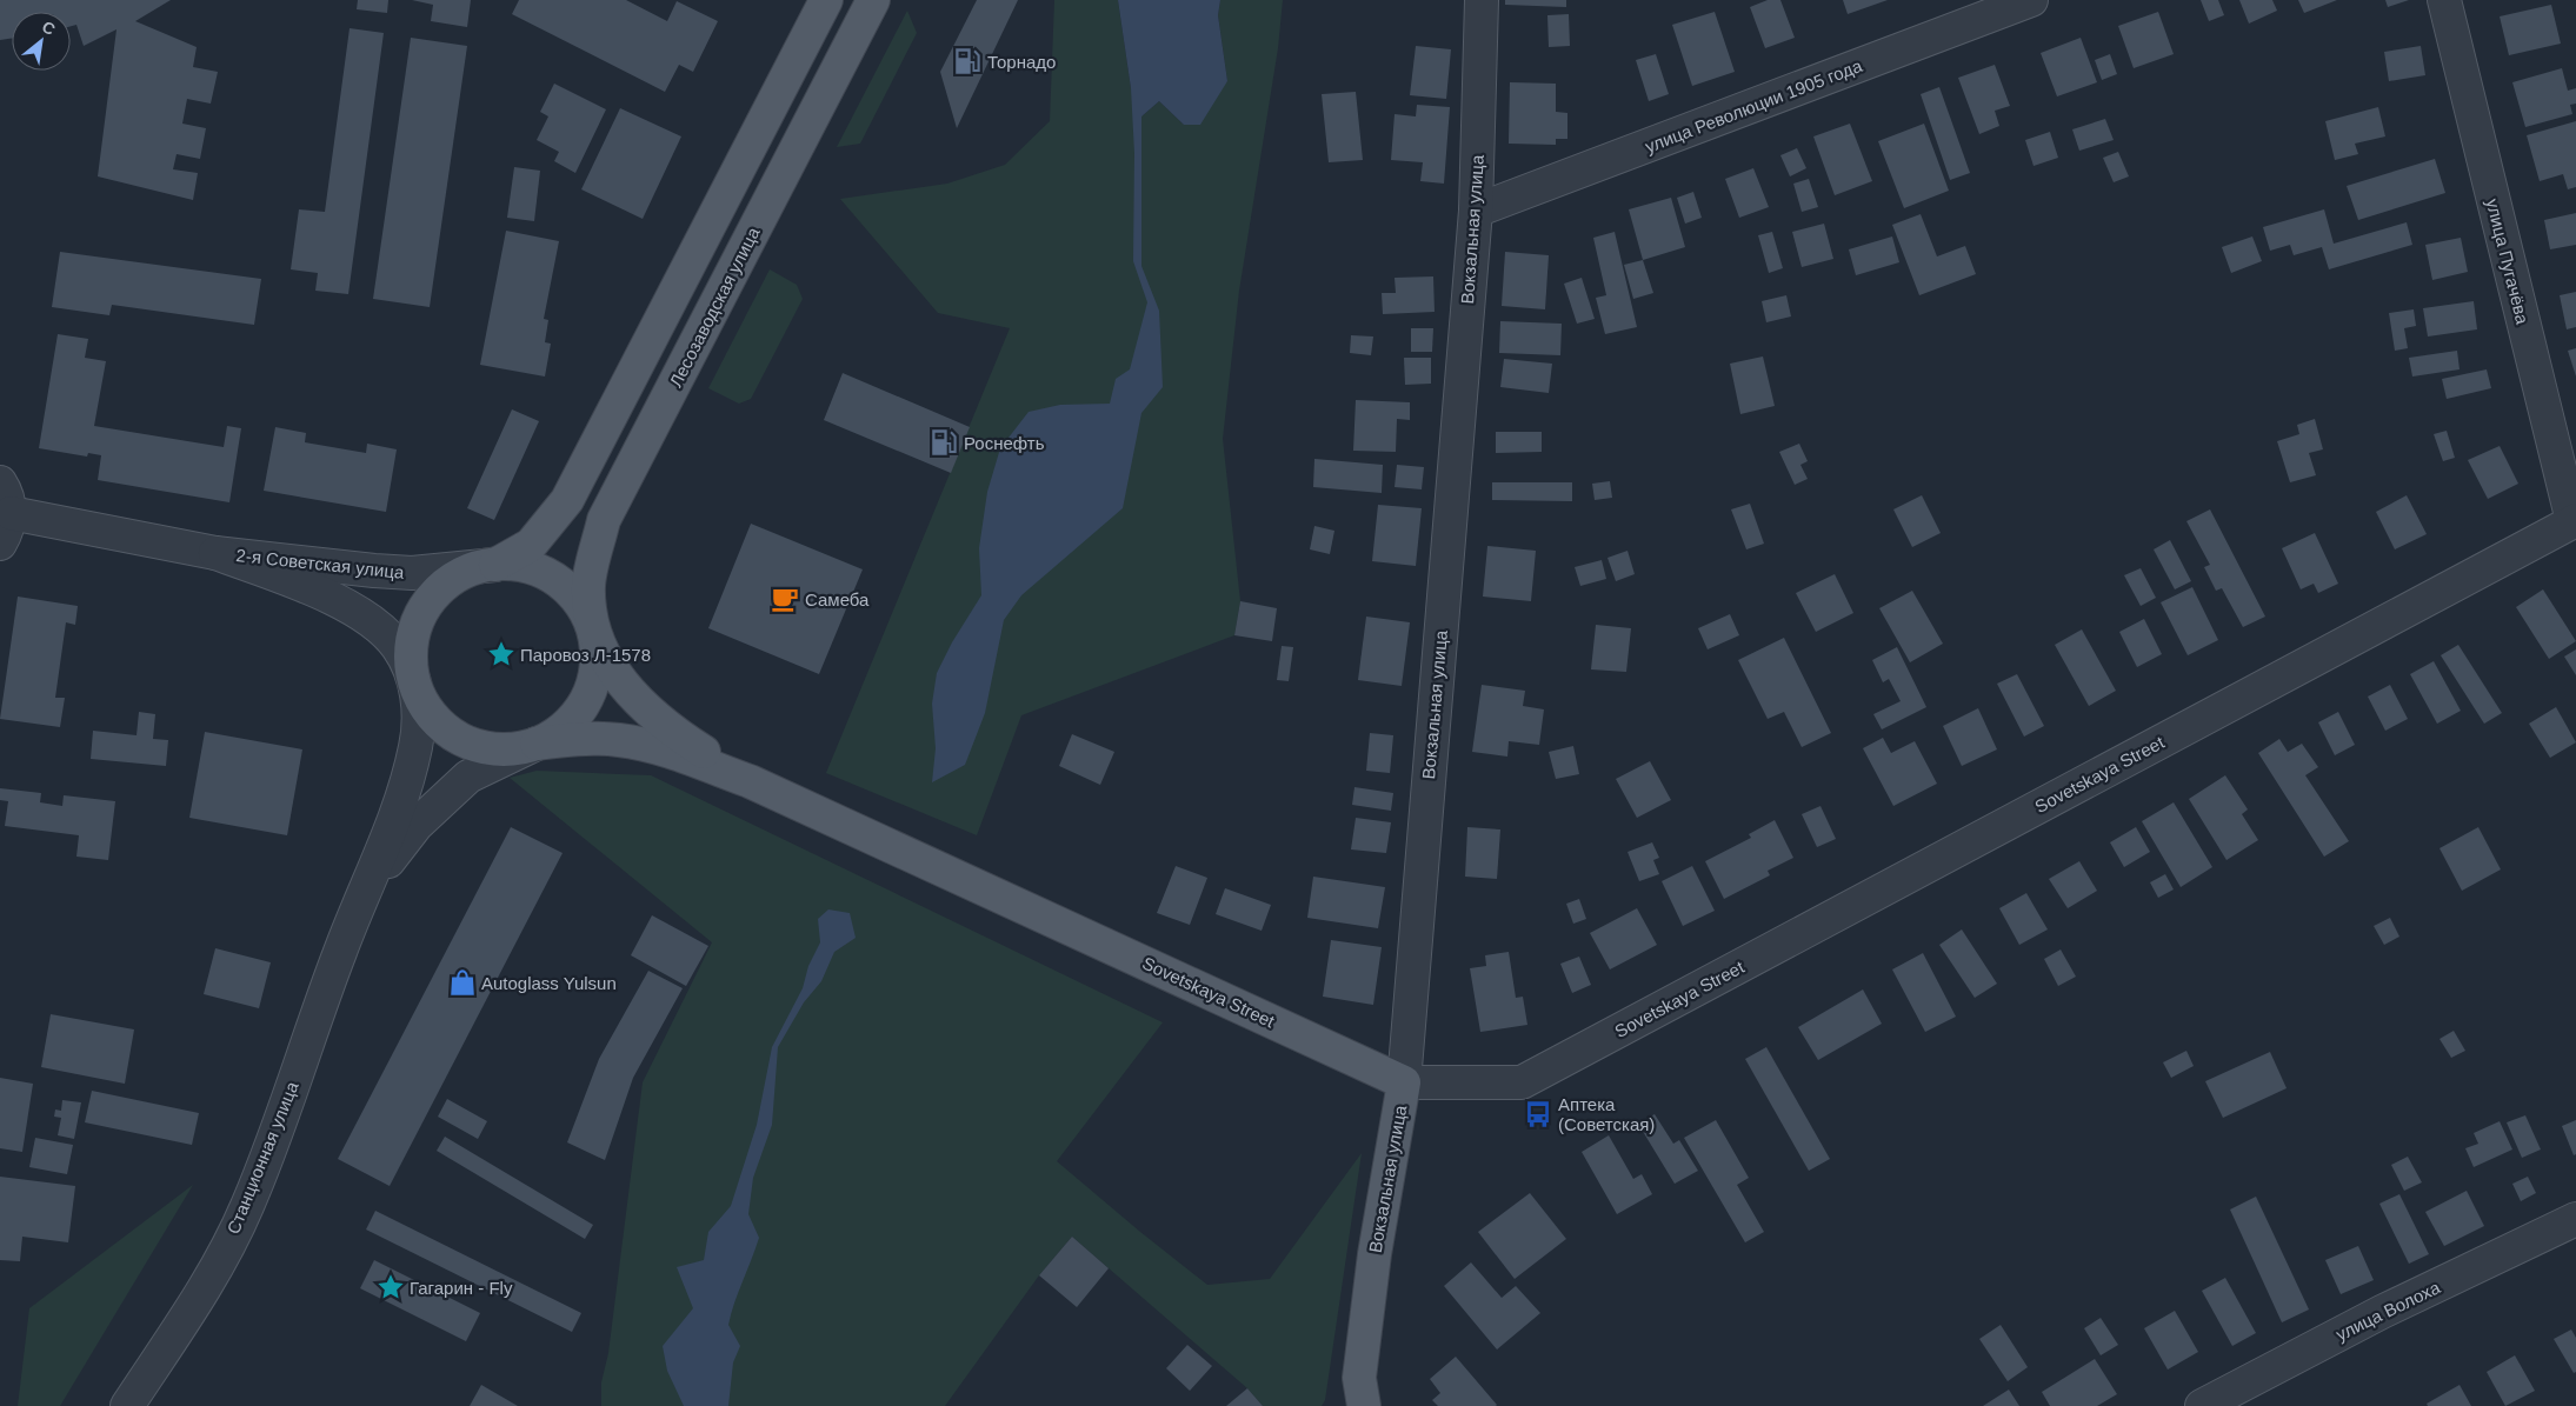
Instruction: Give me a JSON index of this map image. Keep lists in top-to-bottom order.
{
  "streets": {
    "main road": ["Вокзальная улица", "Лесозаводская улица", "Sovetskaya Street"],
    "street": [
      "улица Революции 1905 года",
      "улица Пугачёва",
      "2-я Советская улица",
      "Станционная улица",
      "улица Волоха"
    ]
  },
  "crossings": [
    ["улица Революции 1905 года", "Вокзальная улица"],
    ["Вокзальная улица", "Sovetskaya Street"],
    ["улица Пугачёва", "Sovetskaya Street"],
    ["Лесозаводская улица", "2-я Советская улица"],
    ["Лесозаводская улица", "Sovetskaya Street"],
    ["Лесозаводская улица", "Станционная улица"],
    ["2-я Советская улица", "Sovetskaya Street"],
    ["2-я Советская улица", "Станционная улица"],
    ["Sovetskaya Street", "Станционная улица"]
  ],
  "places": {
    "fuel station": ["Торнадо", "Роснефть"],
    "cafe": ["Самеба"],
    "place": ["Паровоз Л-1578", "Гагарин - Fly"],
    "shop": ["Autoglass Yulsun"],
    "bus stop": ["Аптека (Советская)"]
  },
  "north": "top right"
}
